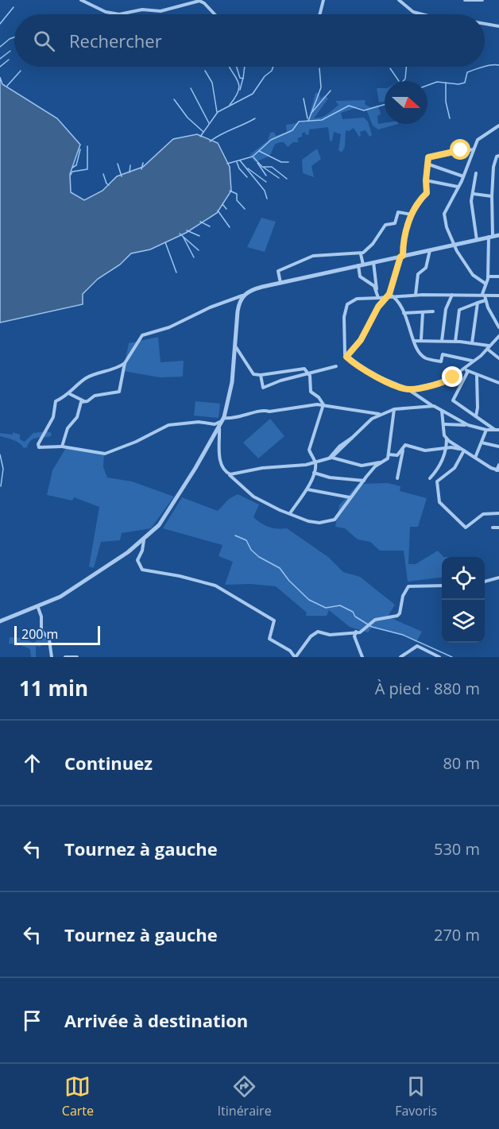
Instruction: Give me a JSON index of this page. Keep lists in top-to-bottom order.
{
  "scale_bar": "200 m",
  "north": "right",
  "page": {
    "search": "Rechercher",
    "scale": "200 m",
    "heading": ["11 min", "À pied · 880 m"],
    "list": [
      ["Continuez", "80 m"],
      ["Tournez à gauche", "530 m"],
      ["Tournez à gauche", "270 m"],
      "Arrivée à destination"
    ],
    "nav": ["Carte", "Itinéraire", "Favoris"]
  }
}
